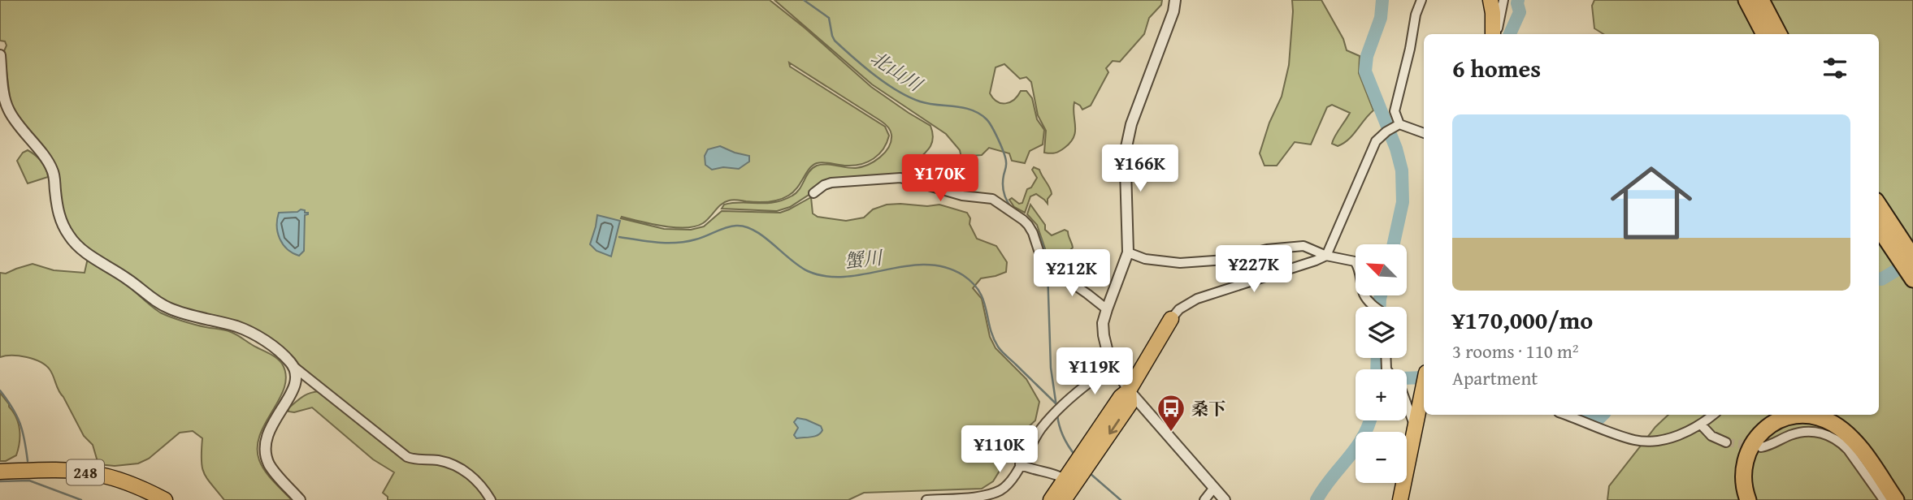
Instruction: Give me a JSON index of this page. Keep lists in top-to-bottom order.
{
  "streets": {
    "highway": ["248"]
  },
  "water": ["北山川", "蟹川"],
  "places": {
    "bus stop": ["桑下"]
  },
  "north": "top left",
  "page": {
    "heading": "6 homes",
    "list": [
      {
        "name": "¥170,000/mo",
        "note": "3 rooms · 110 m² · Apartment"
      }
    ],
    "price": [
      "¥166K",
      "¥170K",
      "¥227K",
      "¥212K",
      "¥119K",
      "¥110K"
    ],
    "map_buttons": ["+", "−"]
  }
}
